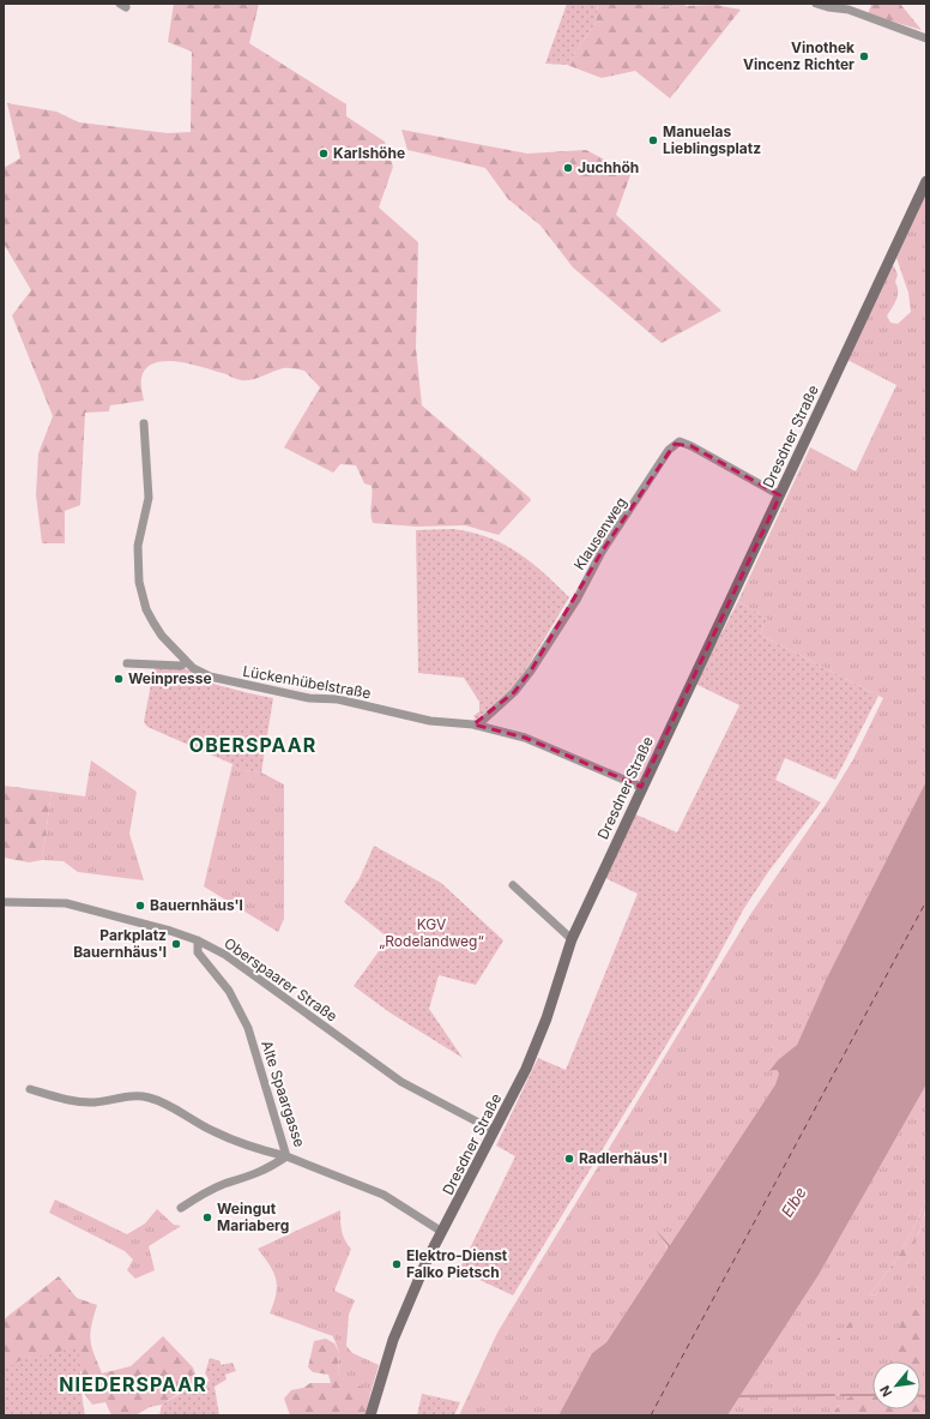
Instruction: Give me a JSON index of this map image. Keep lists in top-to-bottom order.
{
  "streets": {
    "main road": ["Dresdner Straße"],
    "street": [
      "Klausenweg",
      "Lückenhübelstraße",
      "Oberspaarer Straße",
      "Alte Spaargasse"
    ]
  },
  "crossings": [
    ["Dresdner Straße", "Klausenweg"],
    ["Dresdner Straße", "Lückenhübelstraße"],
    ["Dresdner Straße", "Oberspaarer Straße"],
    ["Dresdner Straße", "Alte Spaargasse"],
    ["Klausenweg", "Lückenhübelstraße"],
    ["Oberspaarer Straße", "Alte Spaargasse"]
  ],
  "districts": ["OBERSPAAR", "NIEDERSPAAR"],
  "water": ["Elbe"],
  "parks": ["KGV „Rodelandweg“"],
  "places": [
    "Vinothek Vincenz Richter",
    "Manuelas Lieblingsplatz",
    "Karlshöhe",
    "Juchhöh",
    "Weinpresse",
    "Bauernhäus'l",
    "Parkplatz Bauernhäus'l",
    "Radlerhäus'l",
    "Weingut Mariaberg",
    "Elektro-Dienst Falko Pietsch"
  ],
  "north": "bottom left"
}
